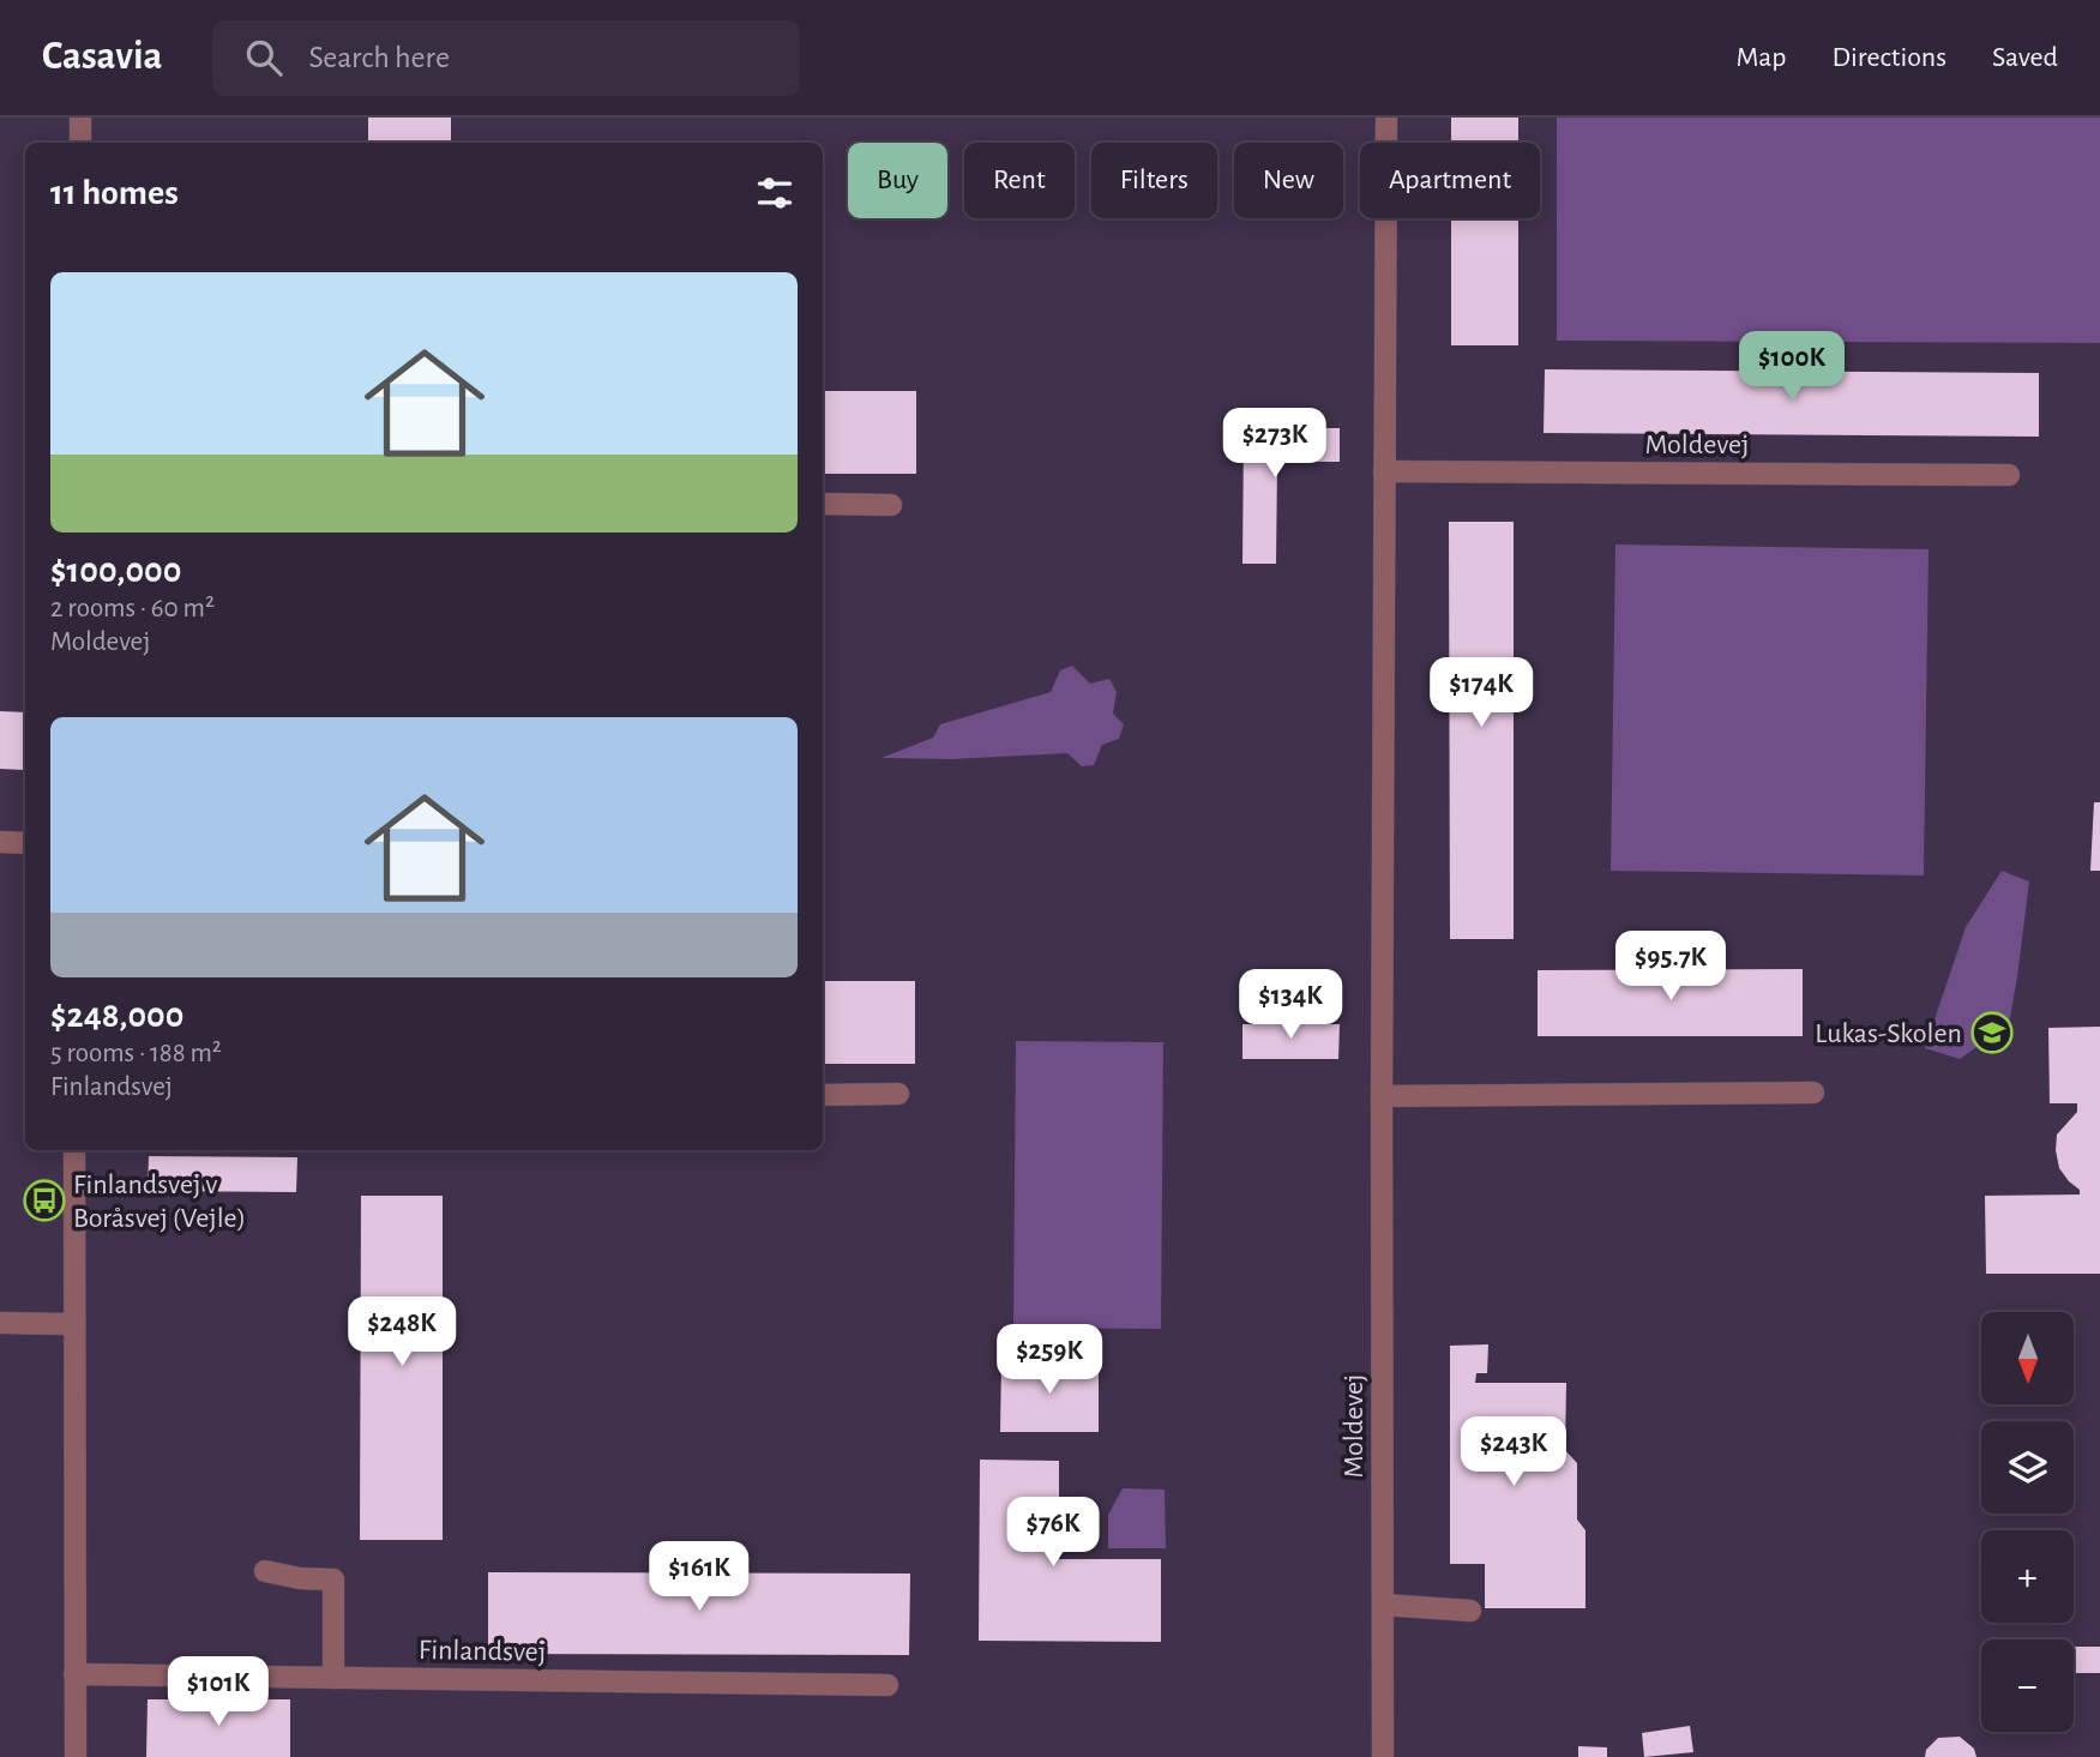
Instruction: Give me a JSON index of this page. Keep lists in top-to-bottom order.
{
  "streets": {
    "street": ["Moldevej", "Finlandsvej"]
  },
  "places": {
    "school or university": ["Lukas-Skolen"],
    "bus stop": ["Finlandsvej v Boråsvej (Vejle)"]
  },
  "north": "bottom",
  "page": {
    "header": "Casavia",
    "search": "Search here",
    "nav": ["Map", "Directions", "Saved"],
    "chip": [
      "Buy",
      "Rent",
      "Filters",
      "New",
      "Apartment"
    ],
    "heading": "11 homes",
    "list": [
      {
        "name": "$100,000",
        "note": "2 rooms · 60 m² · Moldevej"
      },
      {
        "name": "$248,000",
        "note": "5 rooms · 188 m² · Finlandsvej"
      }
    ],
    "price": [
      "$100K",
      "$273K",
      "$174K",
      "$95.7K",
      "$134K",
      "$248K",
      "$259K",
      "$243K",
      "$76K",
      "$161K",
      "$101K"
    ],
    "map_buttons": ["+", "−"]
  }
}
